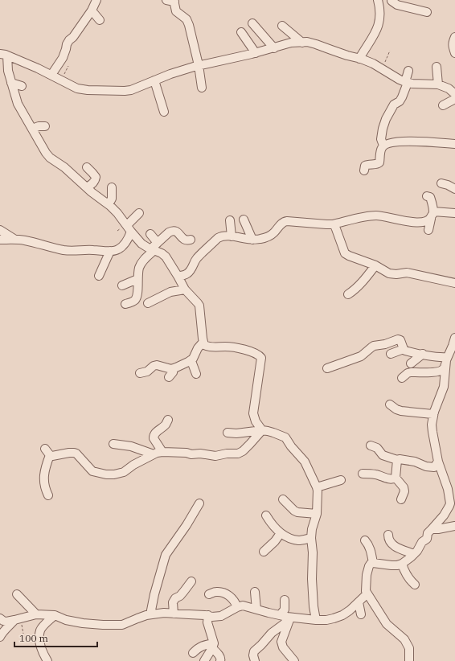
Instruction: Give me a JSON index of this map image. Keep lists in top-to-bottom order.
{
  "scale_bar": "100 m"
}
